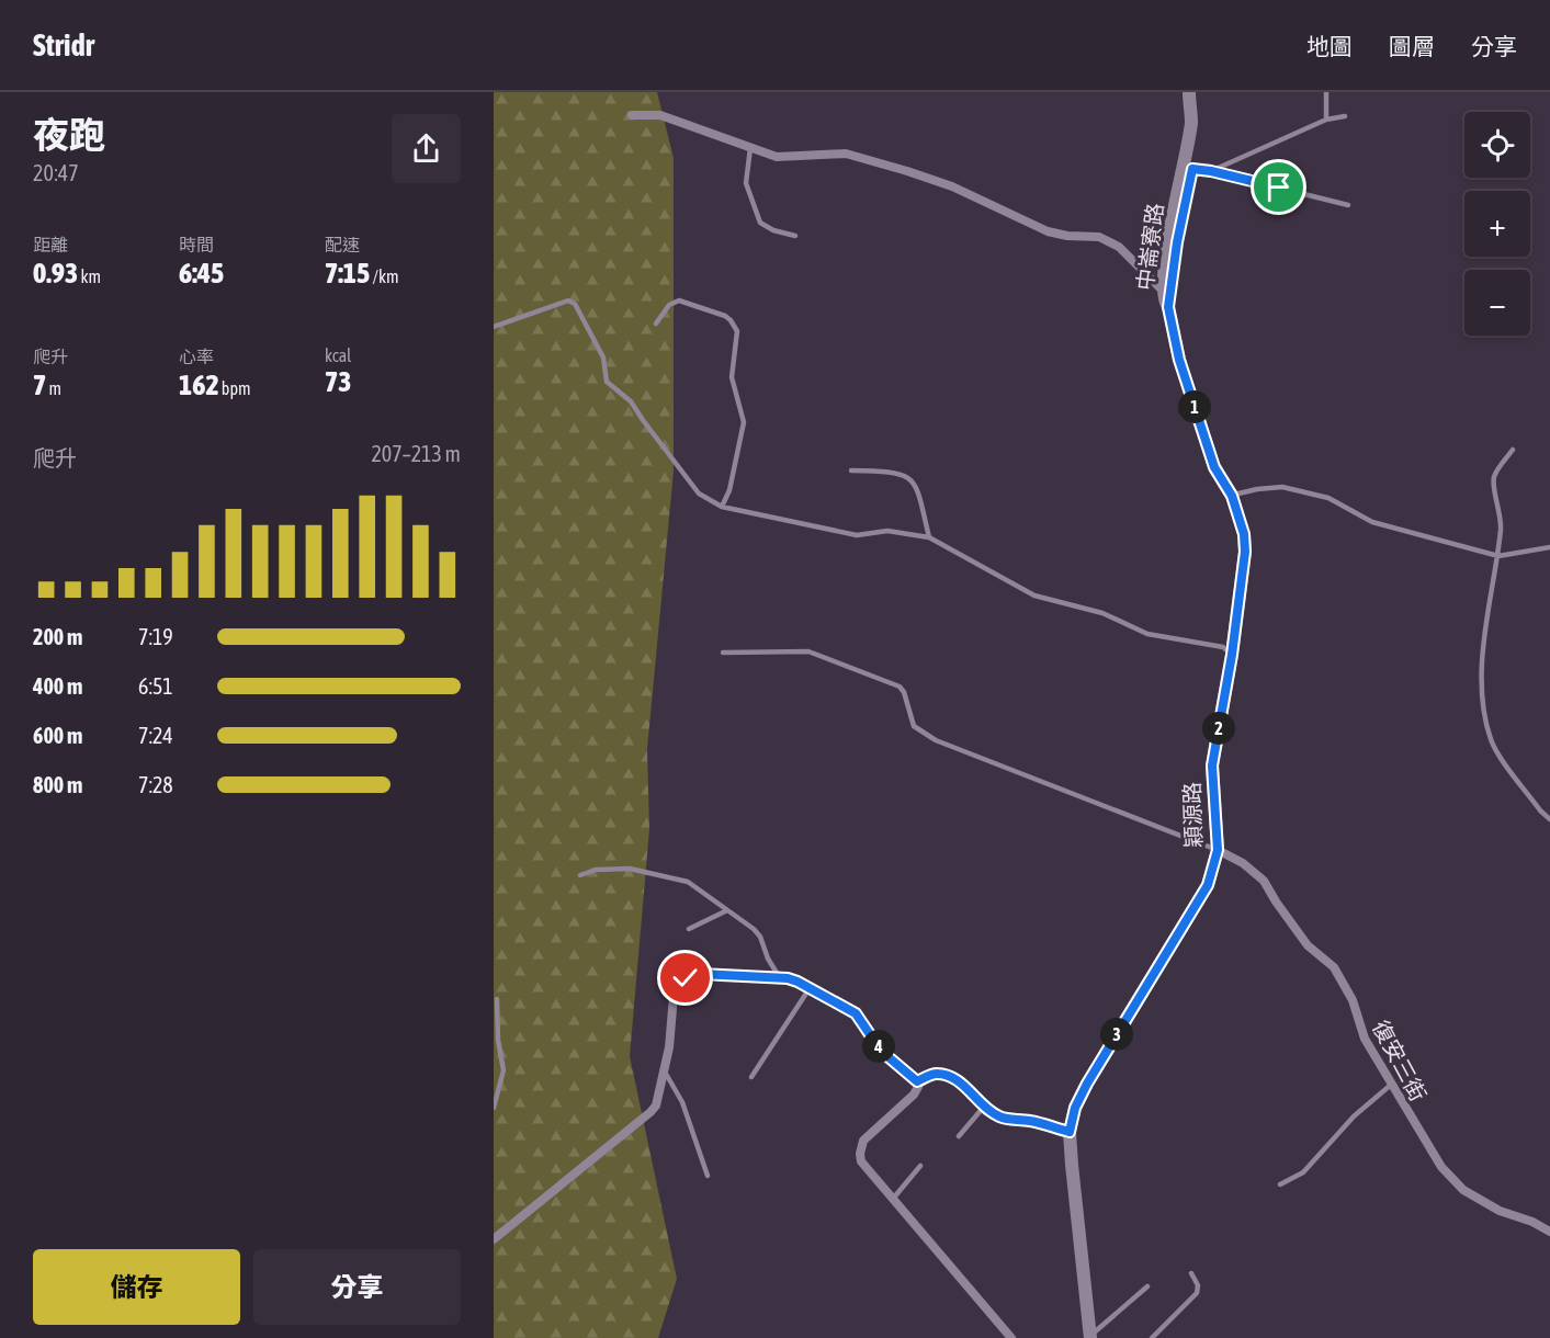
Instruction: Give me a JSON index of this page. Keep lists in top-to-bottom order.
{
  "streets": {
    "street": ["中崙寮路", "穎源路", "復安三街"]
  },
  "crossings": [
    ["中崙寮路", "穎源路"],
    ["穎源路", "復安三街"]
  ],
  "page": {
    "header": "Stridr",
    "nav": ["地圖", "圖層", "分享"],
    "heading": ["夜跑", "20:47"],
    "map_buttons": ["+", "−"],
    "stats": [
      ["距離", "0.93 km"],
      ["時間", "6:45"],
      ["配速", "7:15 /km"],
      ["爬升", "7 m"],
      ["心率", "162 bpm"],
      ["kcal", "73"]
    ],
    "pins": [
      "1",
      "2",
      "3",
      "4"
    ],
    "chart": ["爬升", "207–213 m"],
    "list": [
      {
        "name": "200 m",
        "note": "7:19"
      },
      {
        "name": "400 m",
        "note": "6:51"
      },
      {
        "name": "600 m",
        "note": "7:24"
      },
      {
        "name": "800 m",
        "note": "7:28"
      }
    ],
    "buttons": ["儲存", "分享"]
  }
}
